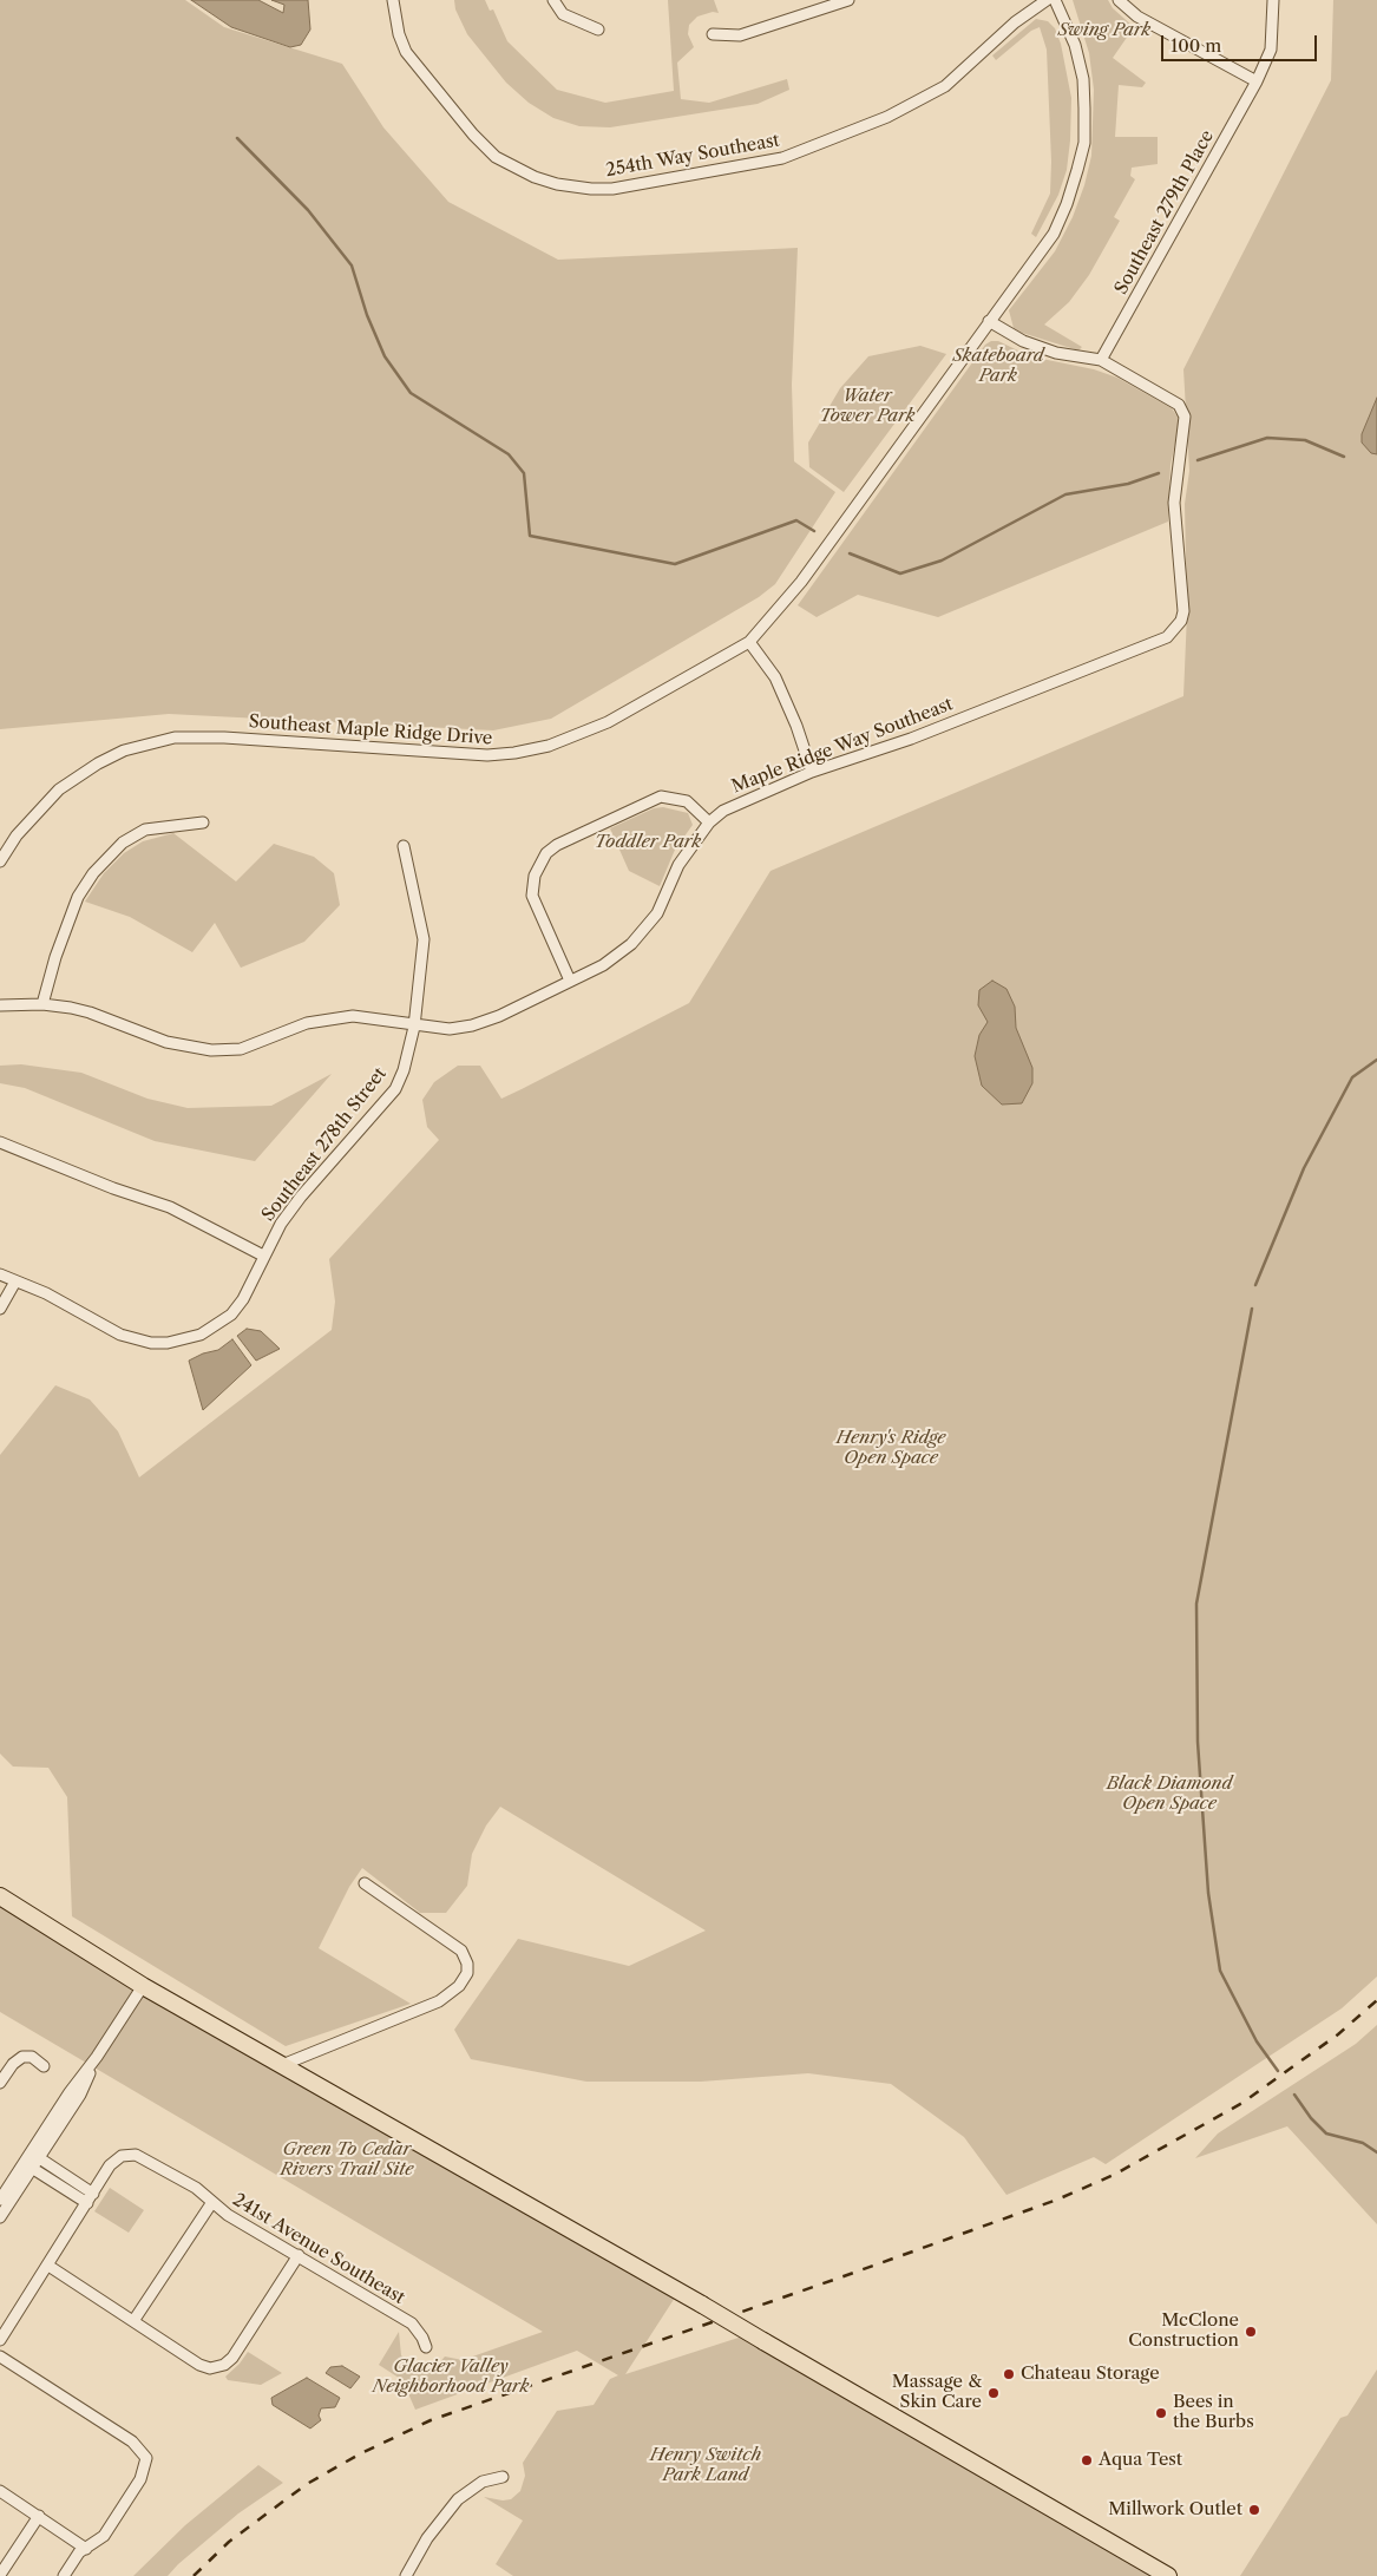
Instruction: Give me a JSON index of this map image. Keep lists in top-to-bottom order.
{
  "streets": {
    "street": [
      "254th Way Southeast",
      "Southeast 279th Place",
      "Southeast Maple Ridge Drive",
      "Maple Ridge Way Southeast",
      "Southeast 278th Street",
      "241st Avenue Southeast"
    ]
  },
  "crossings": [
    ["Southeast 279th Place", "Maple Ridge Way Southeast"],
    ["Maple Ridge Way Southeast", "Southeast 278th Street"]
  ],
  "parks": [
    "Swing Park",
    "Skateboard Park",
    "Water Tower Park",
    "Toddler Park",
    "Henry's Ridge Open Space",
    "Black Diamond Open Space",
    "Green To Cedar Rivers Trail Site",
    "Glacier Valley Neighborhood Park",
    "Henry Switch Park Land"
  ],
  "places": [
    "McClone Construction",
    "Chateau Storage",
    "Massage & Skin Care",
    "Bees in the Burbs",
    "Aqua Test",
    "Millwork Outlet"
  ],
  "scale_bar": "100 m"
}
